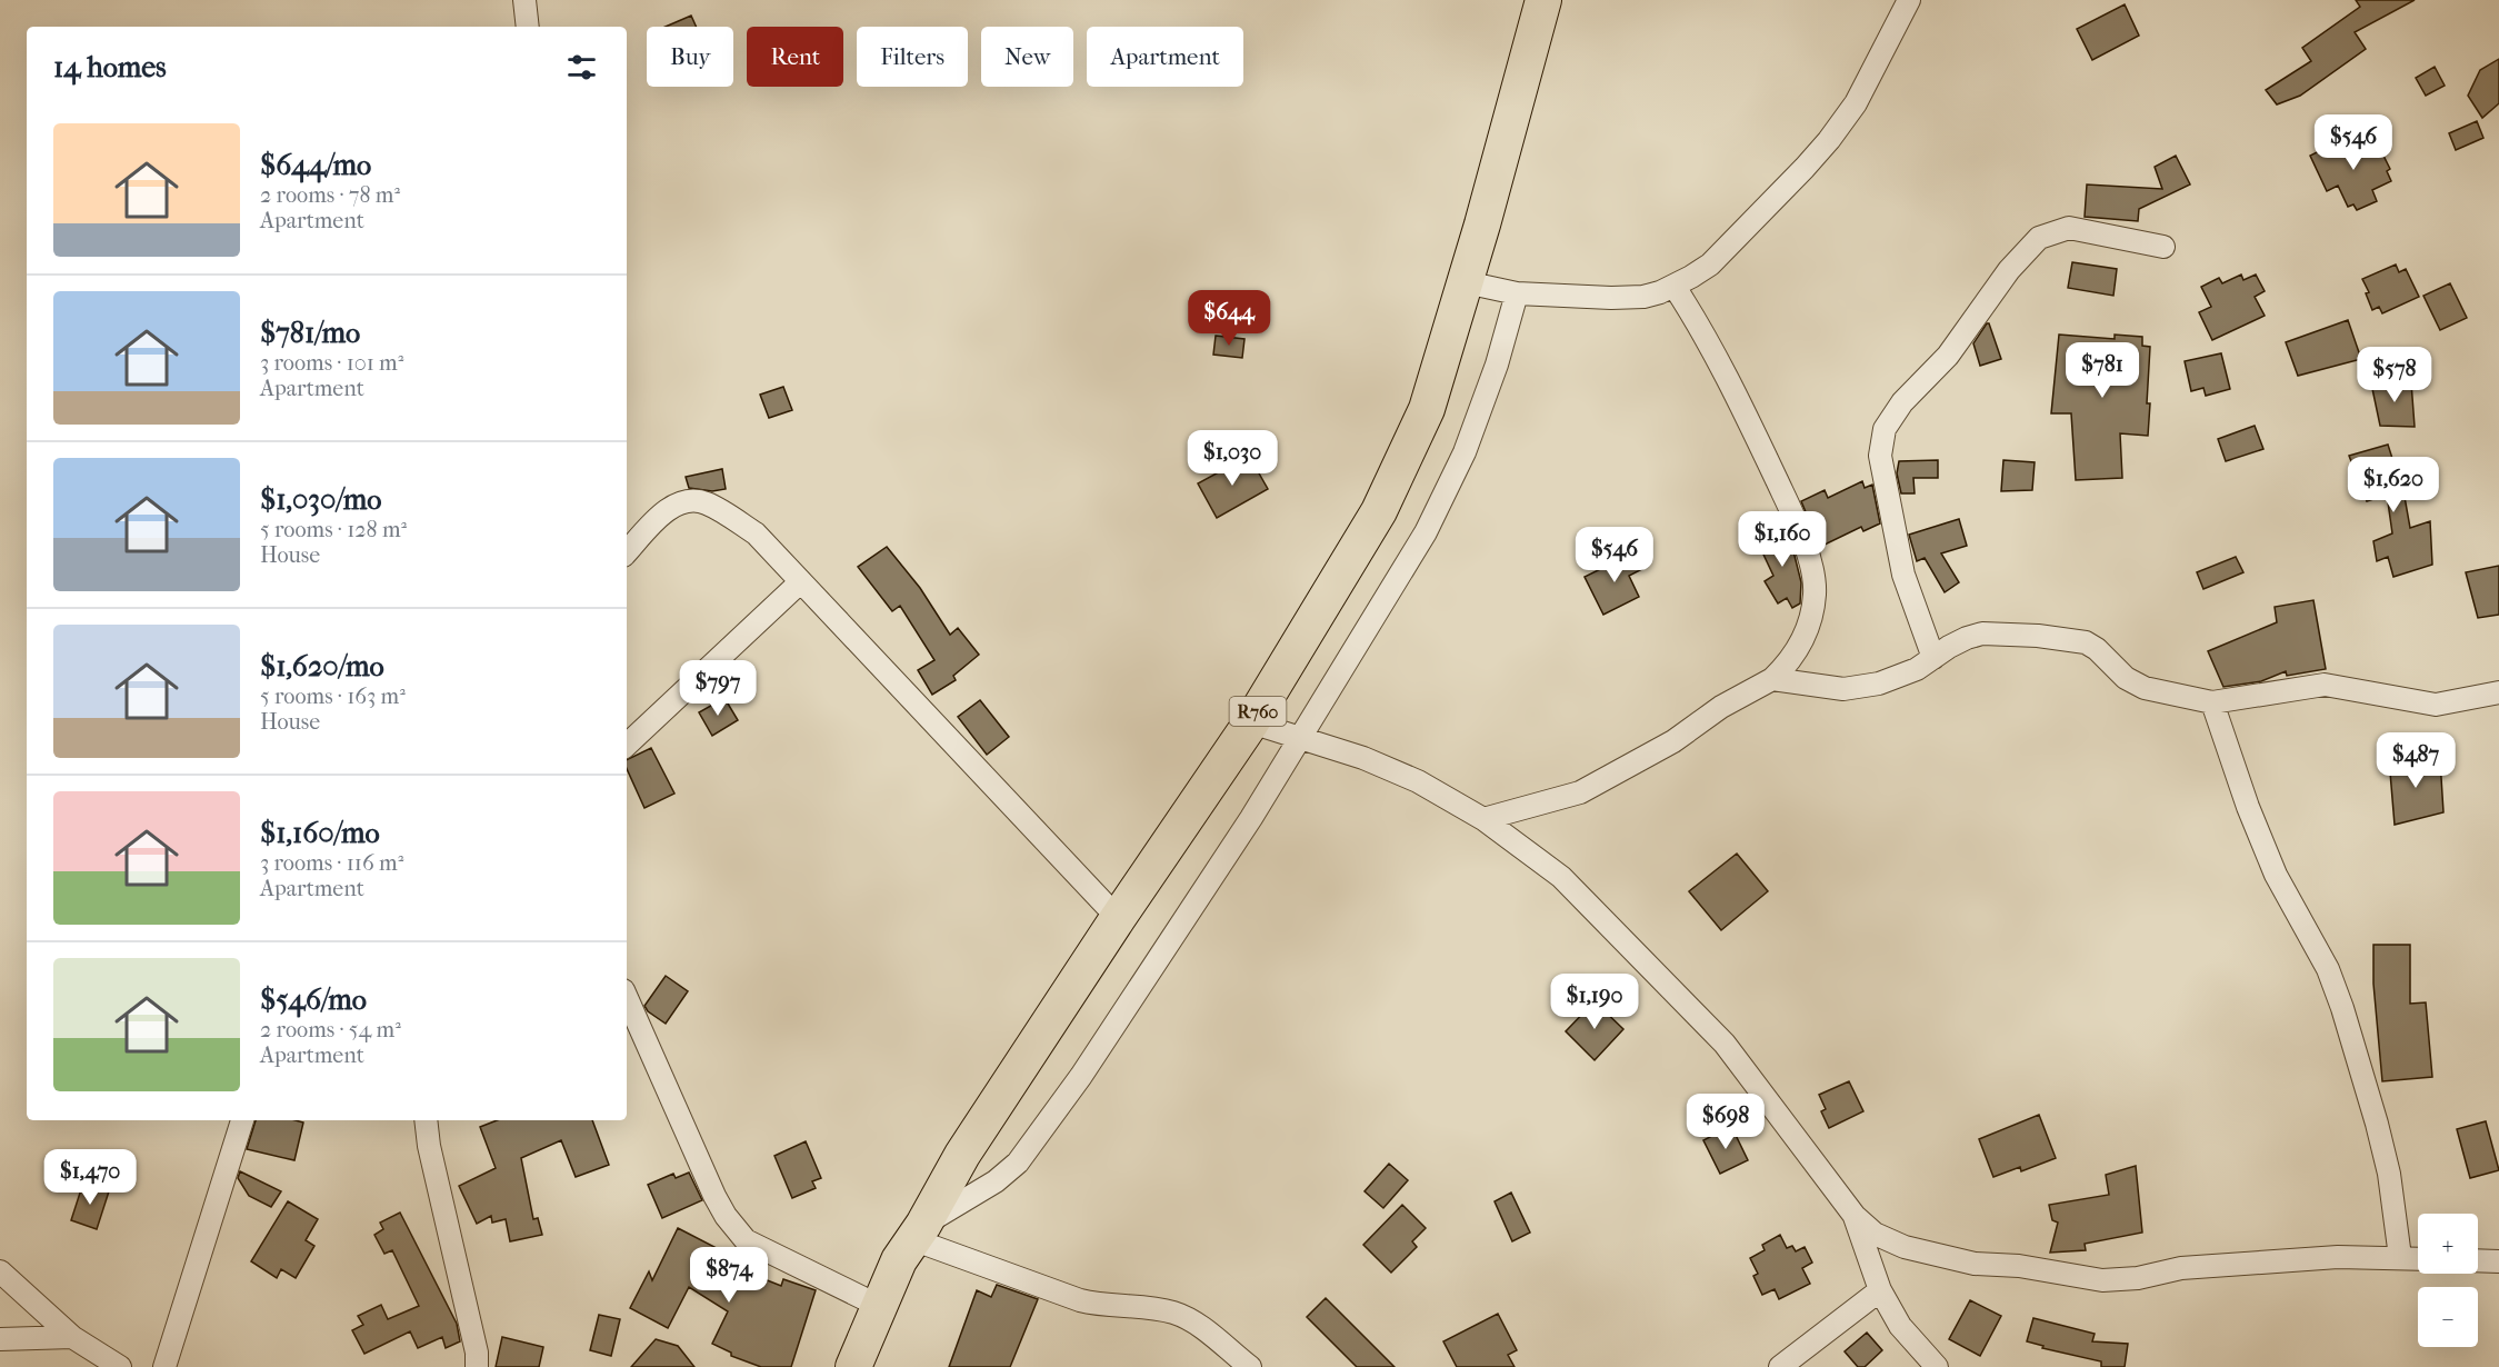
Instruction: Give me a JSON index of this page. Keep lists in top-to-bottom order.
{
  "streets": {
    "main road": ["R760"]
  },
  "page": {
    "chip": [
      "Buy",
      "Rent",
      "Filters",
      "New",
      "Apartment"
    ],
    "heading": "14 homes",
    "list": [
      {
        "name": "$644/mo",
        "note": "2 rooms · 78 m² · Apartment"
      },
      {
        "name": "$781/mo",
        "note": "3 rooms · 101 m² · Apartment"
      },
      {
        "name": "$1,030/mo",
        "note": "5 rooms · 128 m² · House"
      },
      {
        "name": "$1,620/mo",
        "note": "5 rooms · 163 m² · House"
      },
      {
        "name": "$1,160/mo",
        "note": "3 rooms · 116 m² · Apartment"
      },
      {
        "name": "$546/mo",
        "note": "2 rooms · 54 m² · Apartment"
      }
    ],
    "price": [
      "$546",
      "$644",
      "$781",
      "$578",
      "$1,030",
      "$1,620",
      "$1,160",
      "$546",
      "$797",
      "$487",
      "$1,190",
      "$698",
      "$1,470",
      "$874"
    ],
    "map_buttons": ["+", "−"]
  }
}
